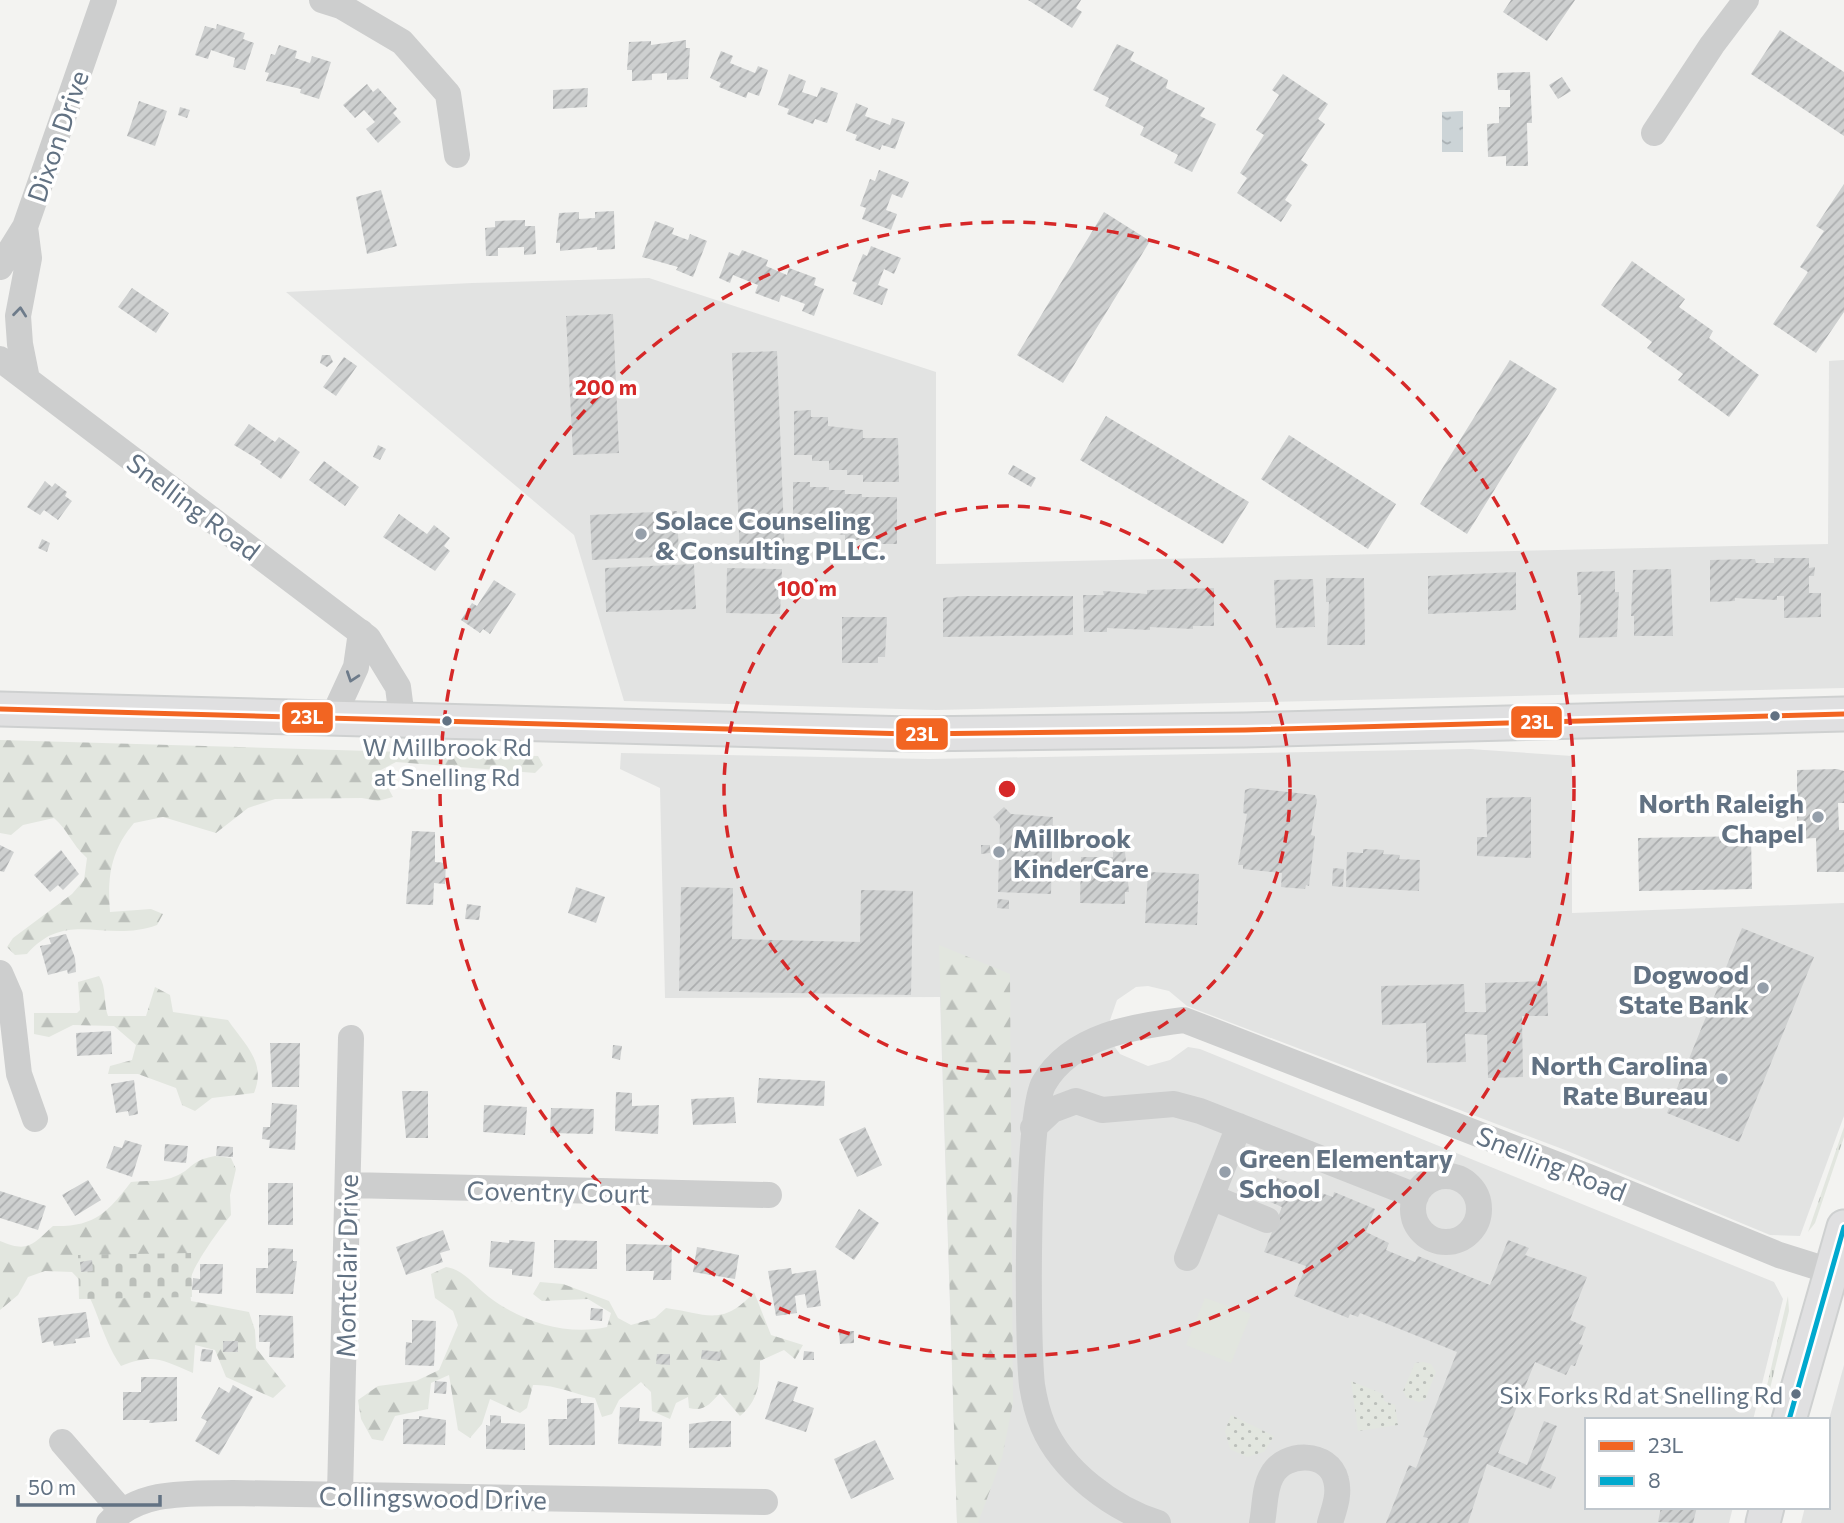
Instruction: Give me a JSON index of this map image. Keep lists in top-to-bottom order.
{
  "streets": {
    "street": [
      "Dixon Drive",
      "Snelling Road",
      "Coventry Court",
      "Montclair Drive",
      "Collingswood Drive"
    ]
  },
  "crossings": [
    ["Coventry Court", "Montclair Drive"],
    ["Montclair Drive", "Collingswood Drive"]
  ],
  "places": [
    "Solace Counseling & Consulting PLLC.",
    "W Millbrook Rd at Snelling Rd",
    "North Raleigh Chapel",
    "Millbrook KinderCare",
    "Dogwood State Bank",
    "North Carolina Rate Bureau",
    "Green Elementary School",
    "Six Forks Rd at Snelling Rd"
  ],
  "lines": ["transit line 23L", "transit line 8"],
  "legend": ["23L", "8"],
  "scale_bar": "50 m",
  "rings": ["200 m", "100 m"]
}
